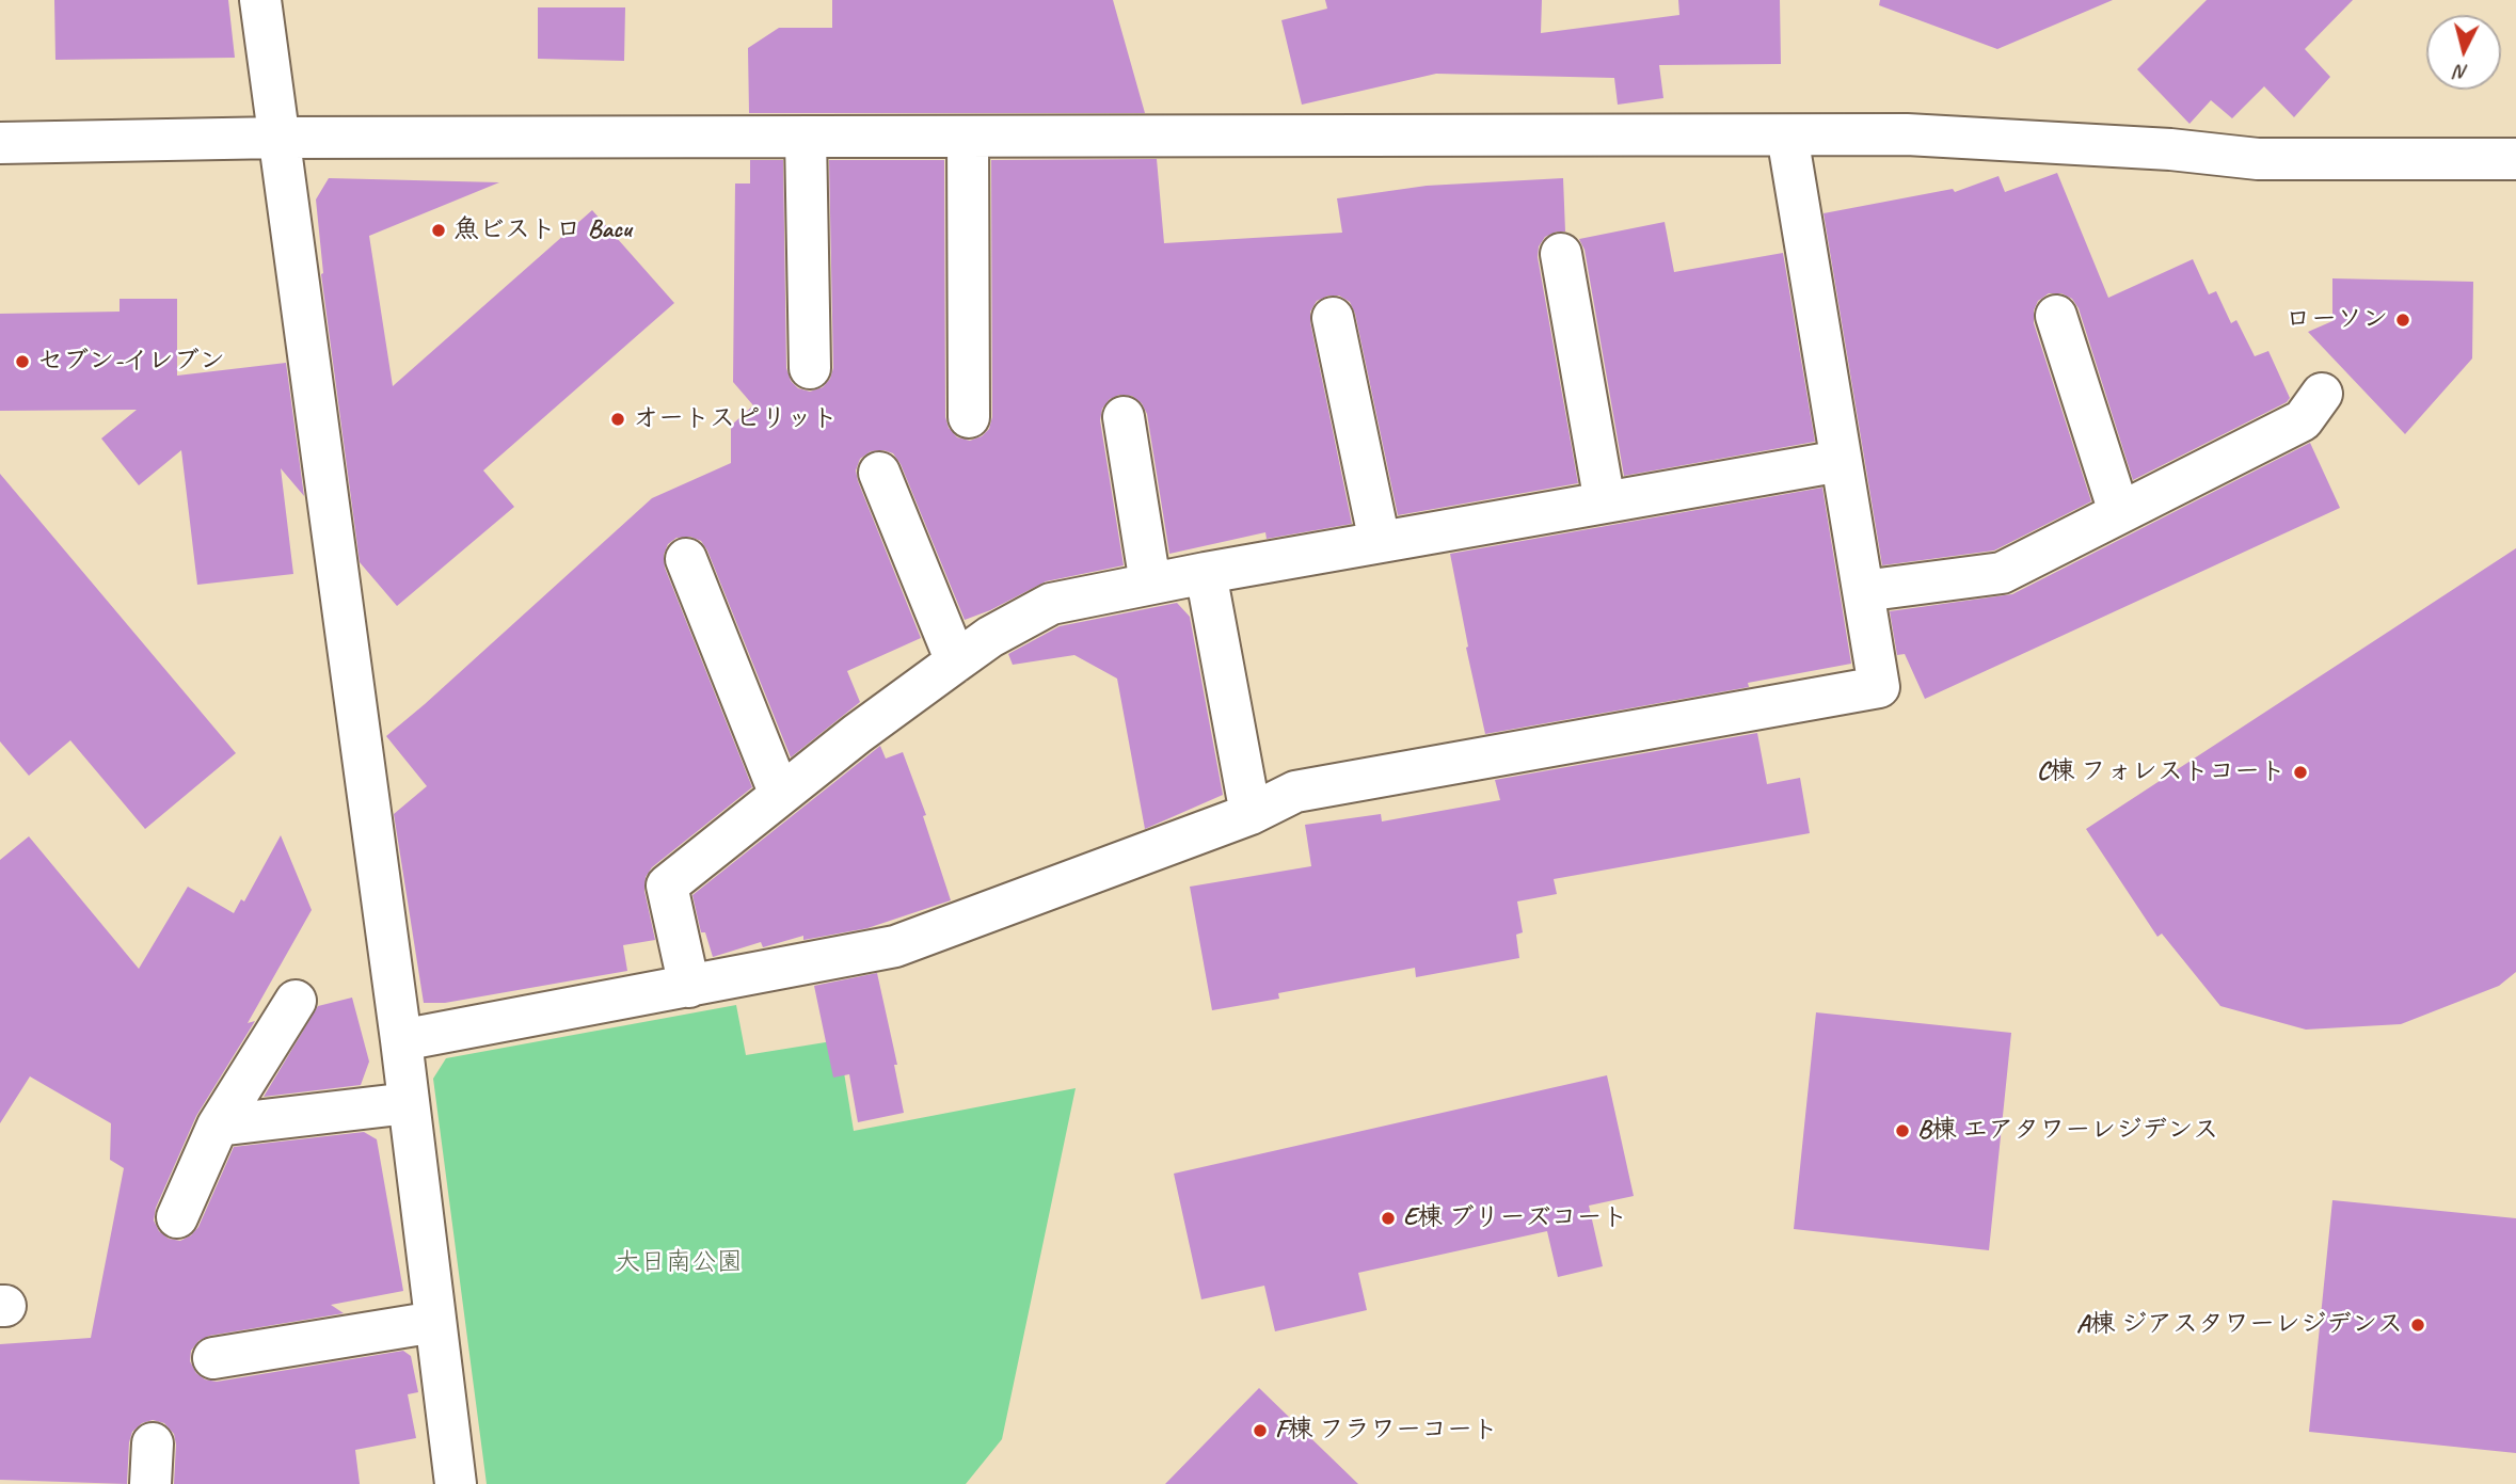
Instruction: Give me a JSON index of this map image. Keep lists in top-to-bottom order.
{
  "parks": ["大日南公園"],
  "places": [
    "魚ビストロ Bacu",
    "ローソン",
    "セブン-イレブン",
    "オートスピリット",
    "C棟 フォレストコート",
    "B棟 エアタワーレジデンス",
    "E棟 ブリーズコート",
    "A棟 ジアスタワーレジデンス",
    "F棟 フラワーコート"
  ],
  "north": "bottom"
}
